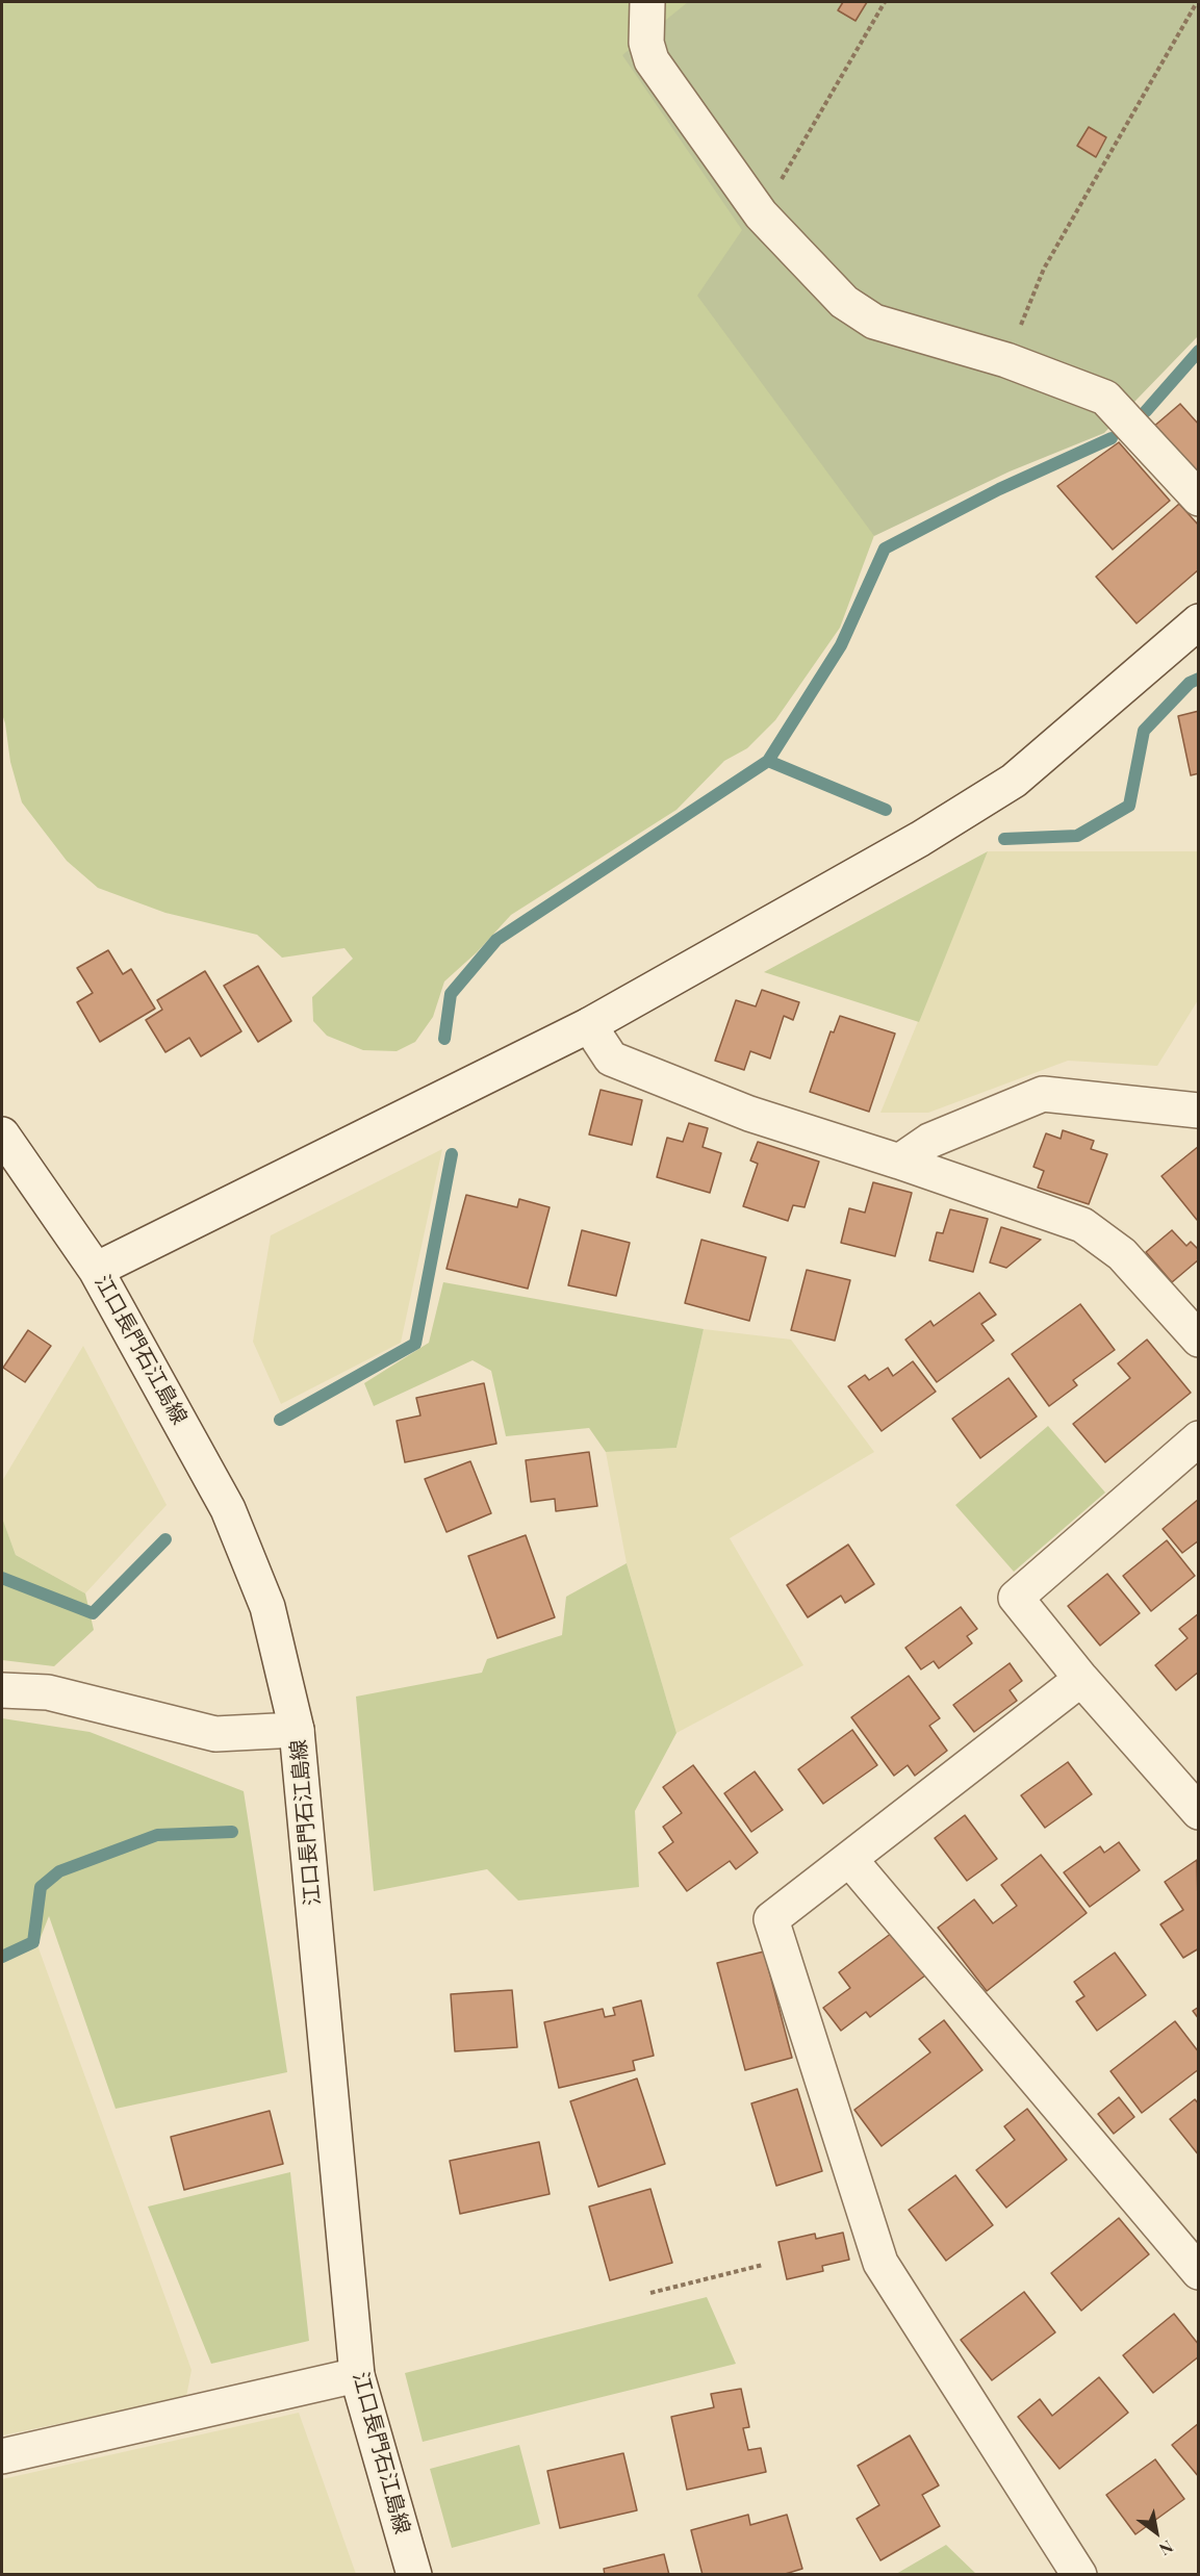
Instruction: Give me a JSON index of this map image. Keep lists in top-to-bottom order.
{
  "streets": {
    "street": ["江口長門石江島線"]
  },
  "north": "bottom right"
}
